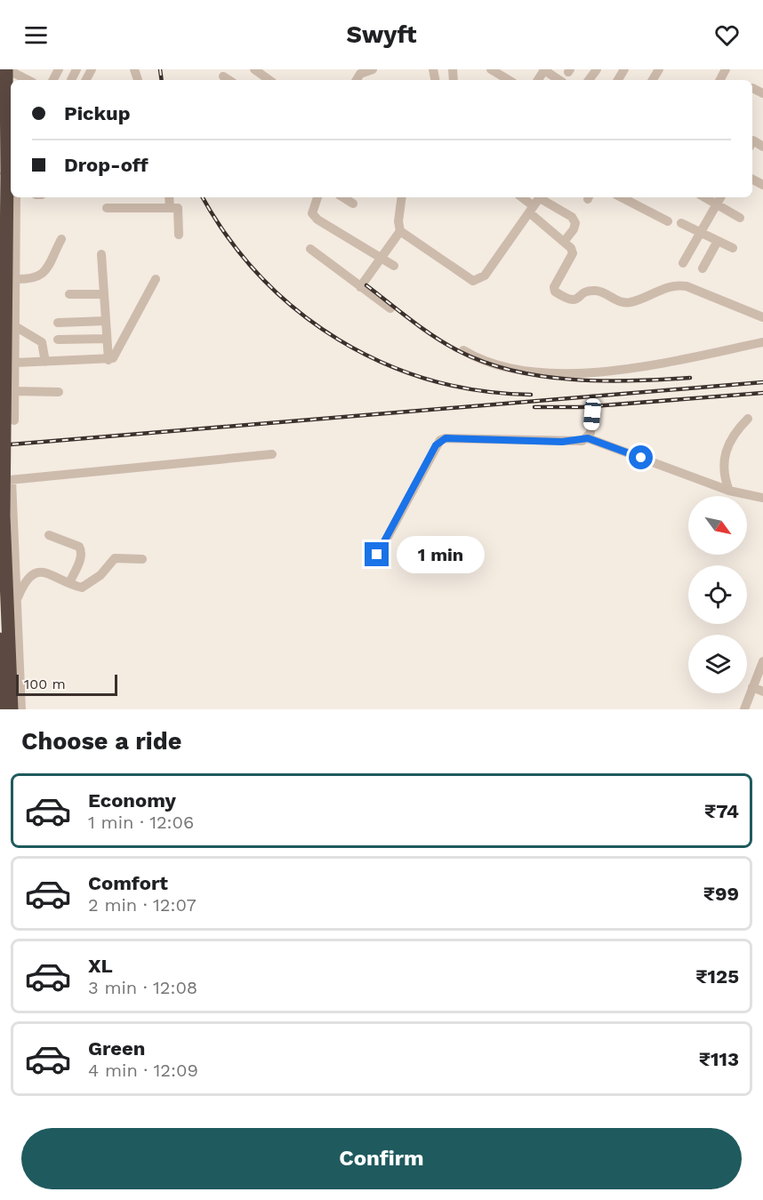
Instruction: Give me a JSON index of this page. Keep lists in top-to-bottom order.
{
  "scale_bar": "100 m",
  "north": "bottom right",
  "page": {
    "header": "Swyft",
    "banner": ["Pickup", "Drop-off"],
    "bubble": "1 min",
    "scale": "100 m",
    "heading": "Choose a ride",
    "list": [
      {
        "name": "Economy",
        "note": "1 min · 12:06",
        "value": "₹74"
      },
      {
        "name": "Comfort",
        "note": "2 min · 12:07",
        "value": "₹99"
      },
      {
        "name": "XL",
        "note": "3 min · 12:08",
        "value": "₹125"
      },
      {
        "name": "Green",
        "note": "4 min · 12:09",
        "value": "₹113"
      }
    ],
    "buttons": "Confirm"
  }
}
